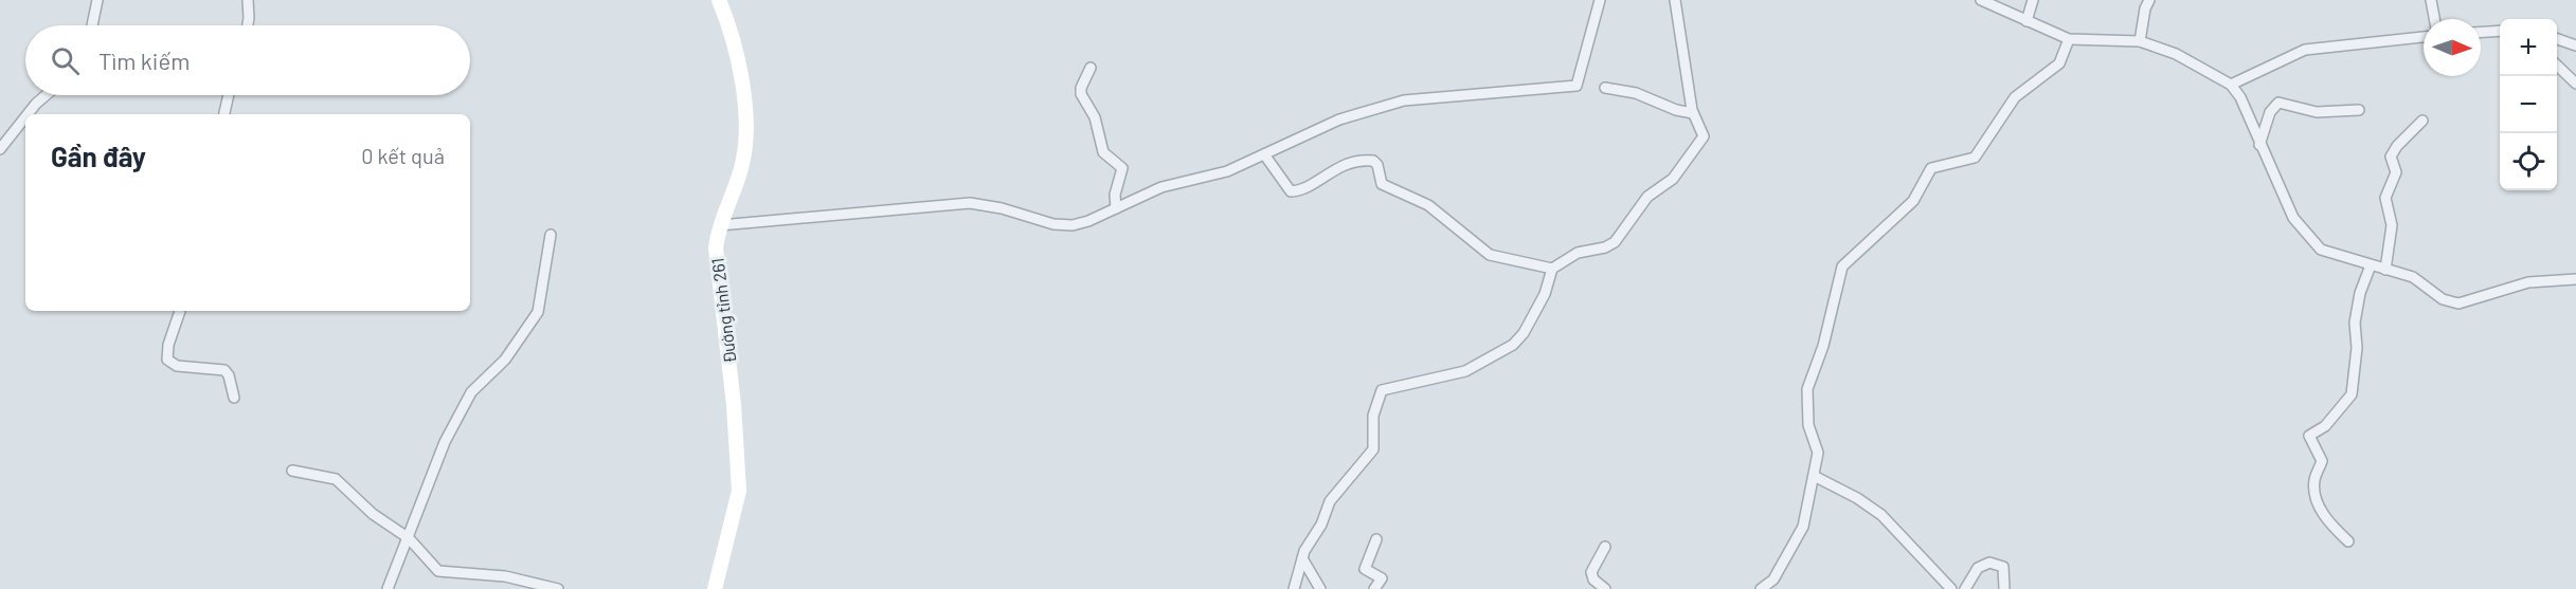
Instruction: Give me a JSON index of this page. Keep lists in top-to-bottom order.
{
  "streets": {
    "main road": ["Đường tỉnh 261"]
  },
  "north": "right",
  "page": {
    "map_buttons": ["+", "−"],
    "search": "Tìm kiếm",
    "heading": ["Gần đây", "0 kết quả"]
  }
}
